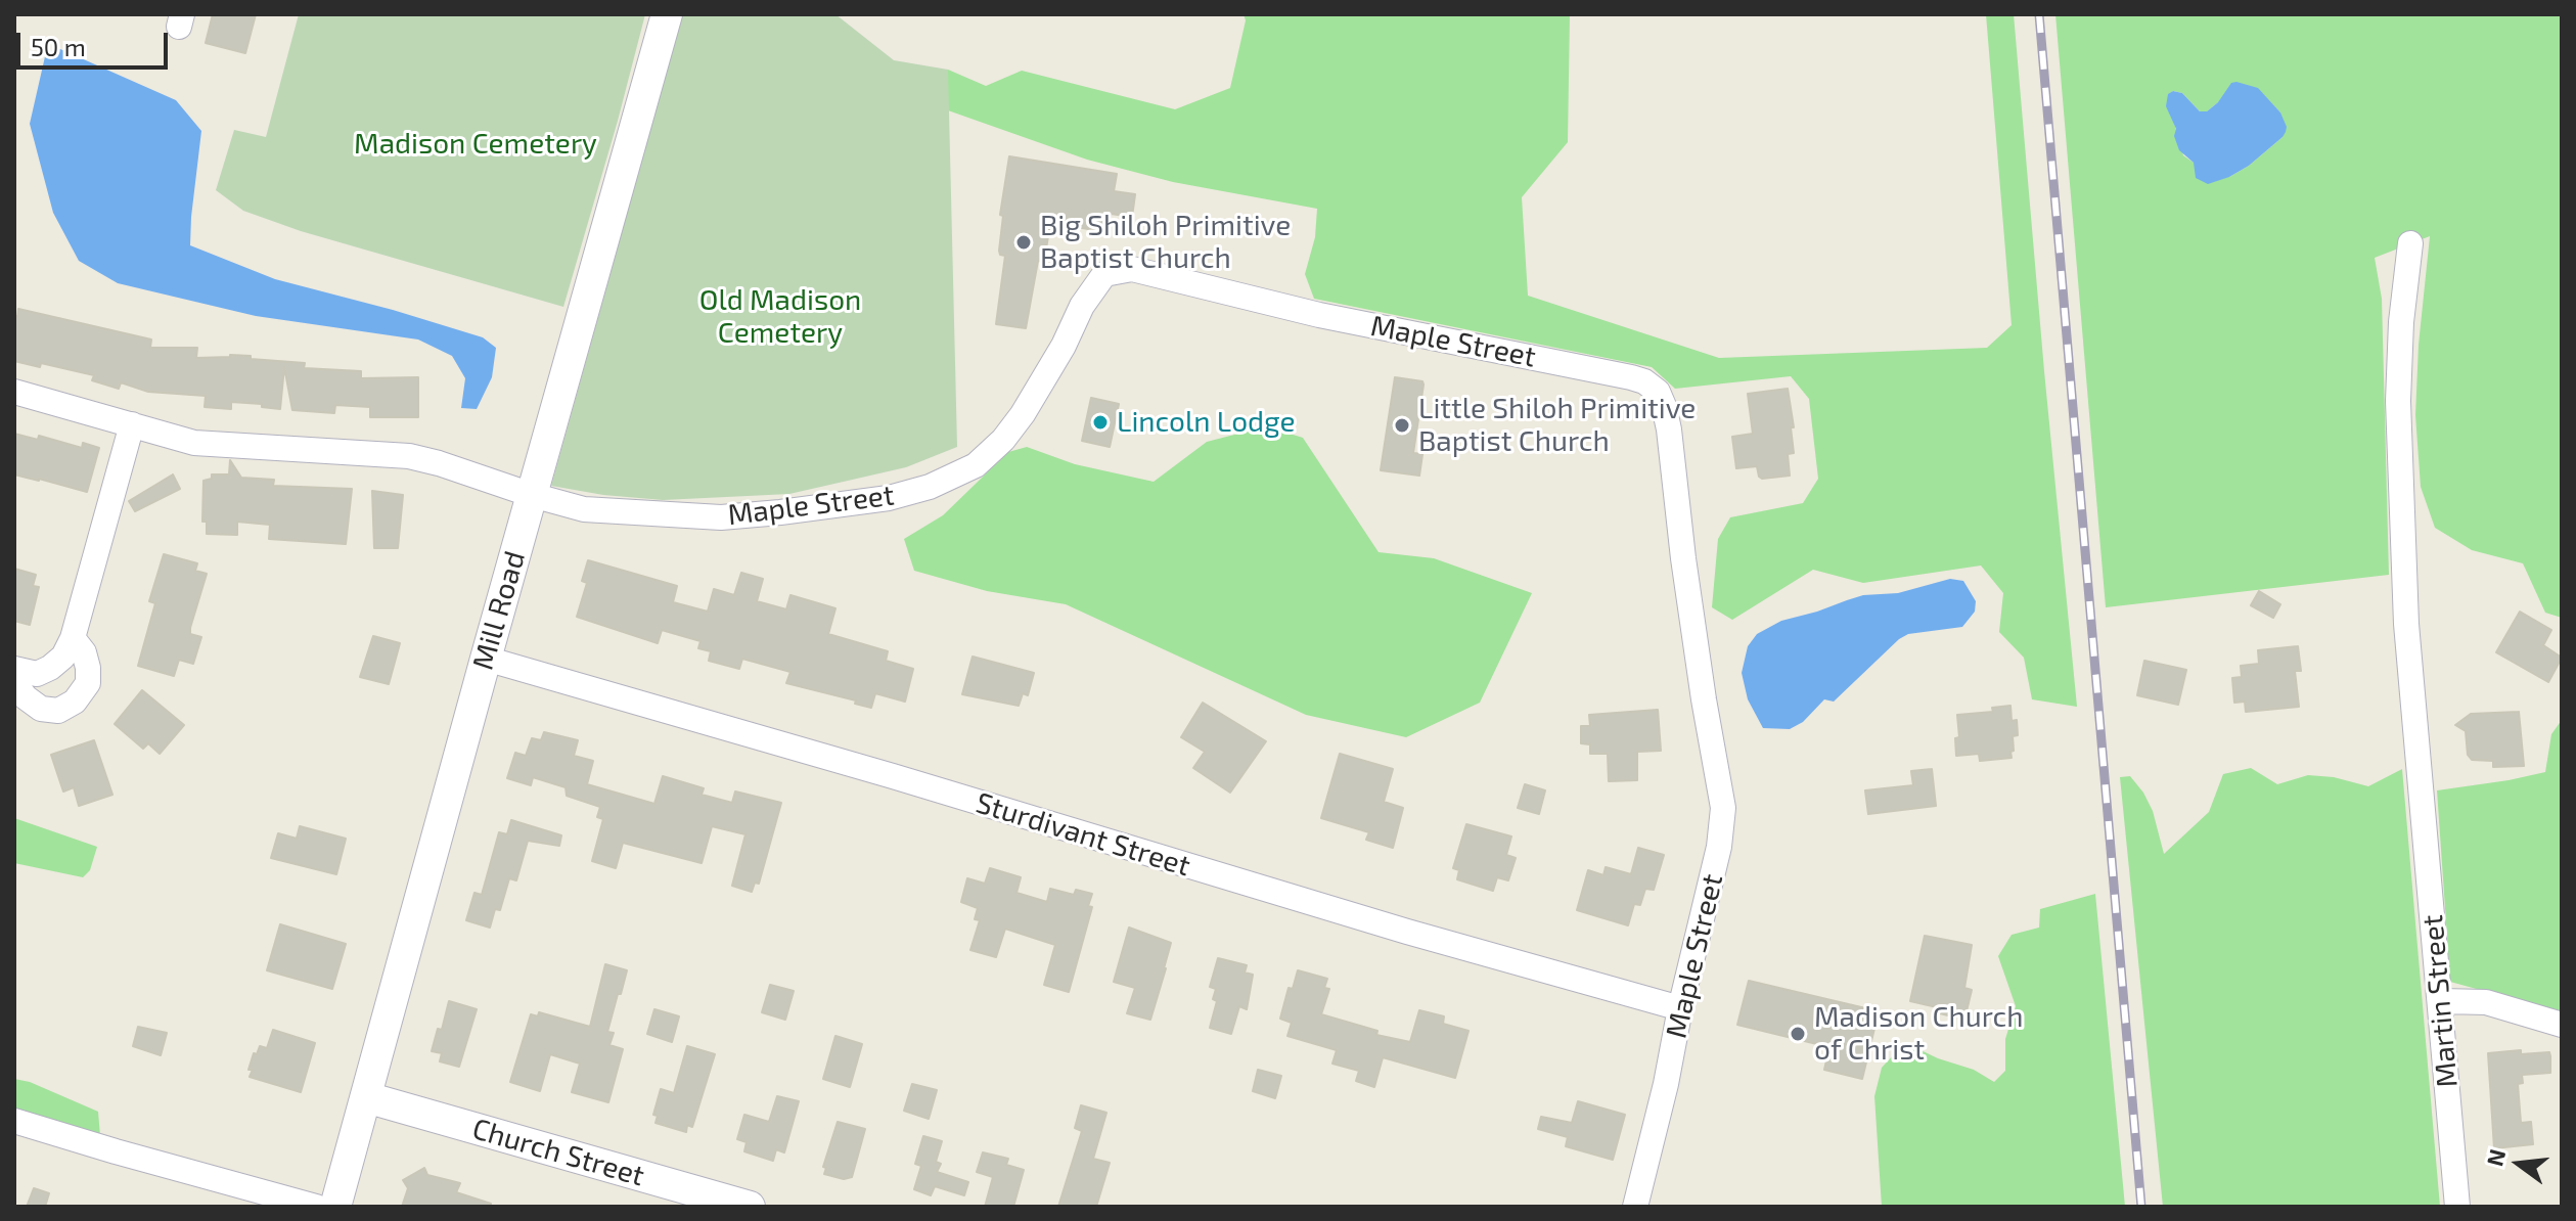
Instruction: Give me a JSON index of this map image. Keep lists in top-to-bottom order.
{
  "streets": {
    "street": [
      "Maple Street",
      "Mill Road",
      "Sturdivant Street",
      "Martin Street",
      "Church Street"
    ]
  },
  "crossings": [
    ["Maple Street", "Mill Road"],
    ["Maple Street", "Sturdivant Street"],
    ["Mill Road", "Sturdivant Street"],
    ["Mill Road", "Church Street"]
  ],
  "parks": ["Madison Cemetery", "Old Madison Cemetery"],
  "places": [
    "Big Shiloh Primitive Baptist Church",
    "Lincoln Lodge",
    "Little Shiloh Primitive Baptist Church",
    "Madison Church of Christ"
  ],
  "scale_bar": "50 m",
  "north": "left"
}
